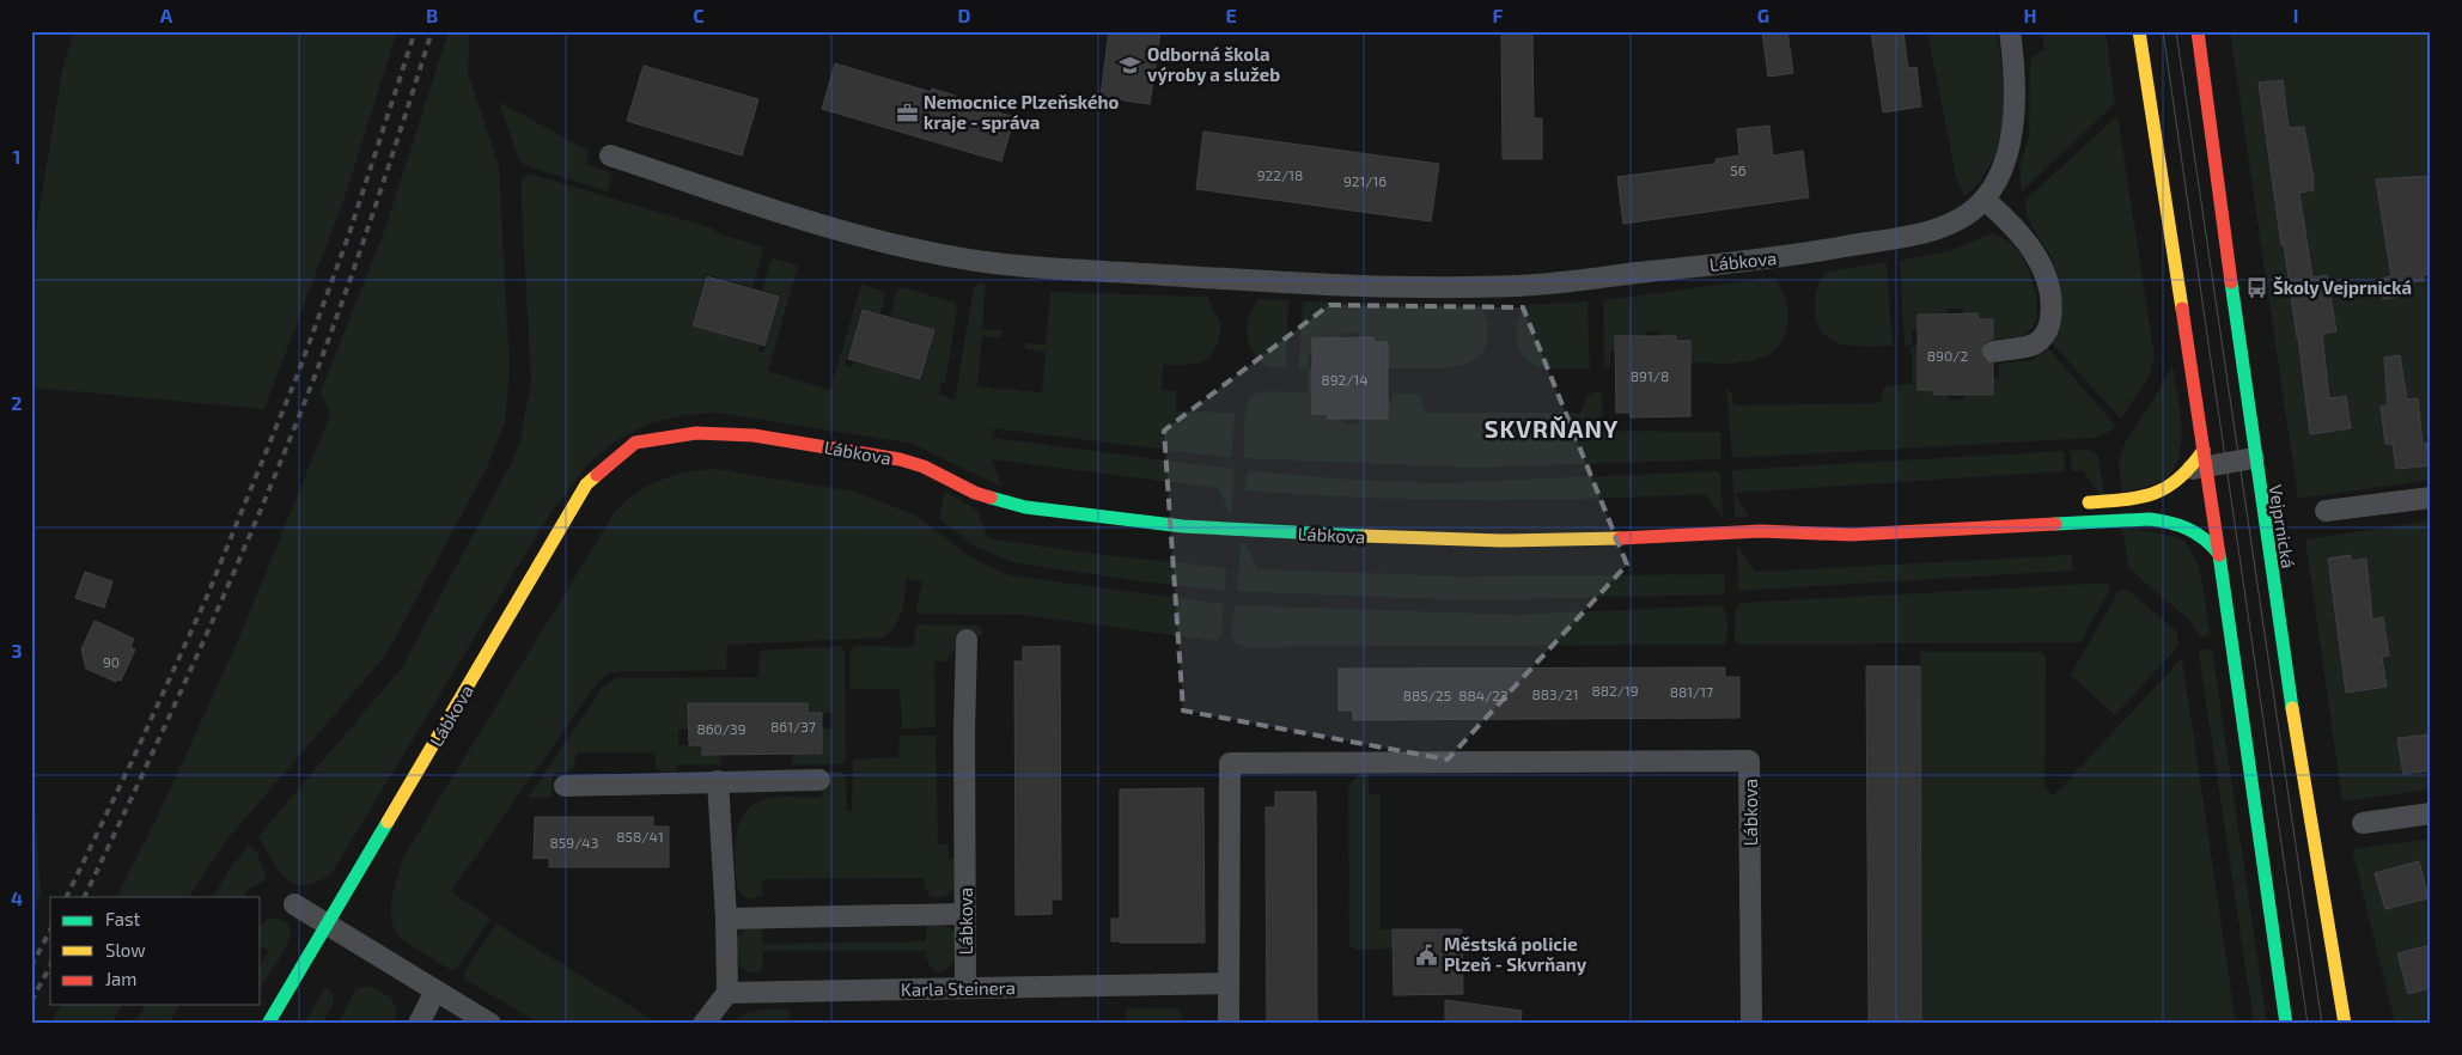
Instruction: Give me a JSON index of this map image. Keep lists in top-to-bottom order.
{
  "streets": {
    "street": ["Lábkova", "Vejprnická", "Karla Steinera"]
  },
  "crossings": [
    ["Lábkova", "Karla Steinera"]
  ],
  "districts": ["SKVRŇANY"],
  "places": {
    "school or university": ["Odborná škola výroby a služeb"],
    "office": ["Nemocnice Plzeňského kraje - správa"],
    "bus stop": ["Školy Vejprnická"],
    "public building": ["Městská policie Plzeň - Skvrňany"]
  },
  "house_numbers": [
    "56",
    "922/18",
    "921/16",
    "890/2",
    "891/8",
    "892/14",
    "90",
    "882/19",
    "881/17",
    "883/21",
    "885/25",
    "884/23",
    "861/37",
    "860/39",
    "858/41",
    "859/43"
  ],
  "legend": ["Fast", "Slow", "Jam"],
  "grid": {
    "columns": [
      "A",
      "B",
      "C",
      "D",
      "E",
      "F",
      "G",
      "H",
      "I"
    ],
    "rows": [
      "1",
      "2",
      "3",
      "4"
    ]
  }
}
